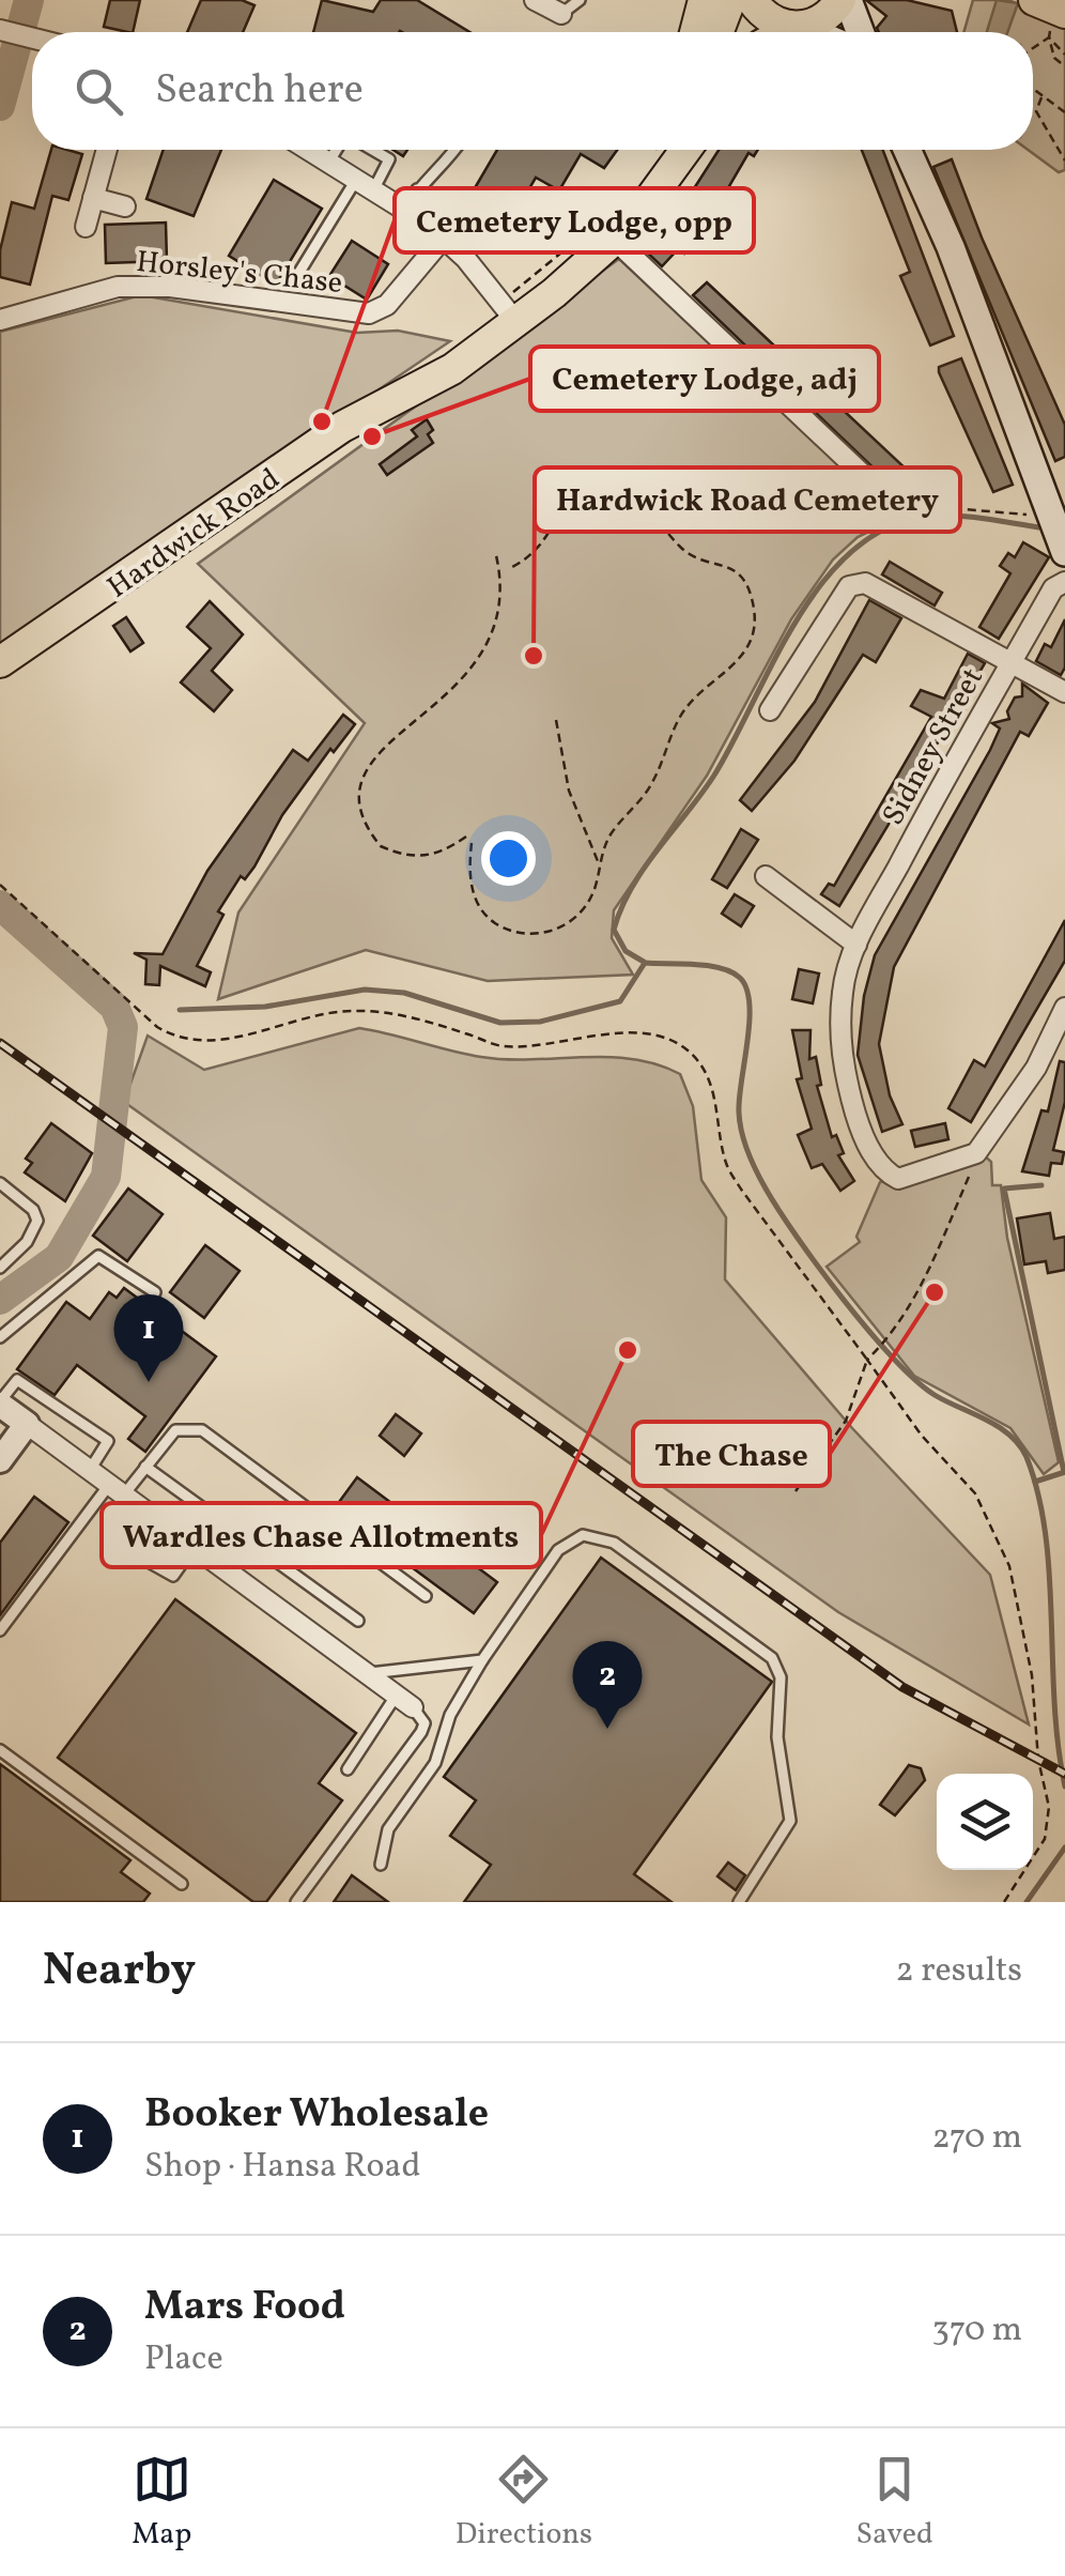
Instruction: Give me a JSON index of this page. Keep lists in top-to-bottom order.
{
  "streets": {
    "main road": ["Hardwick Road"],
    "street": ["Horsley's Chase", "Sidney Street"]
  },
  "places": [
    "Cemetery Lodge, opp",
    "Cemetery Lodge, adj",
    "Hardwick Road Cemetery",
    "The Chase",
    "Wardles Chase Allotments"
  ],
  "page": {
    "search": "Search here",
    "pins": ["1", "2"],
    "heading": ["Nearby", "2 results"],
    "list": [
      {
        "mark": "1",
        "name": "Booker Wholesale",
        "note": "Shop · Hansa Road",
        "value": "270 m"
      },
      {
        "mark": "2",
        "name": "Mars Food",
        "note": "Place",
        "value": "370 m"
      }
    ],
    "nav": ["Map", "Directions", "Saved"]
  }
}
